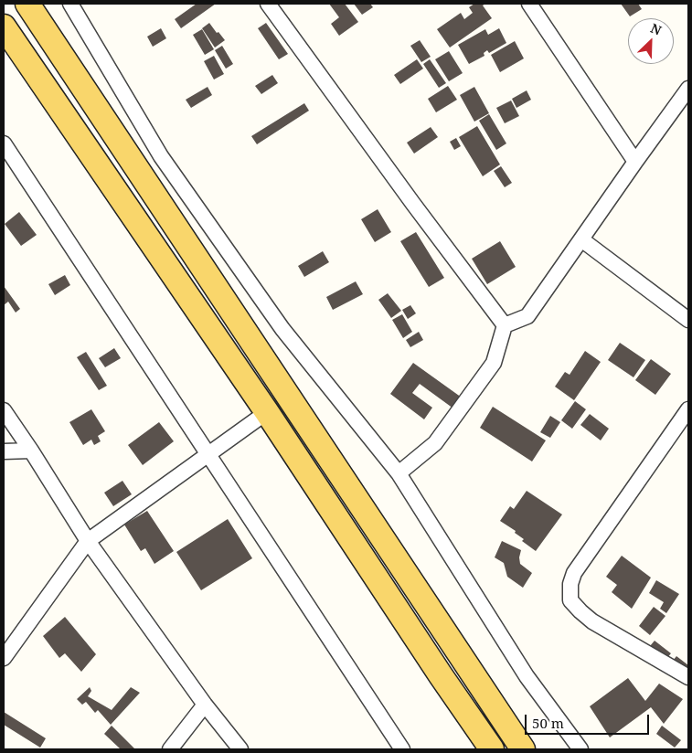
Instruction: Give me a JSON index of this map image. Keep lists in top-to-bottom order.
{
  "scale_bar": "50 m",
  "north": "top right"
}
